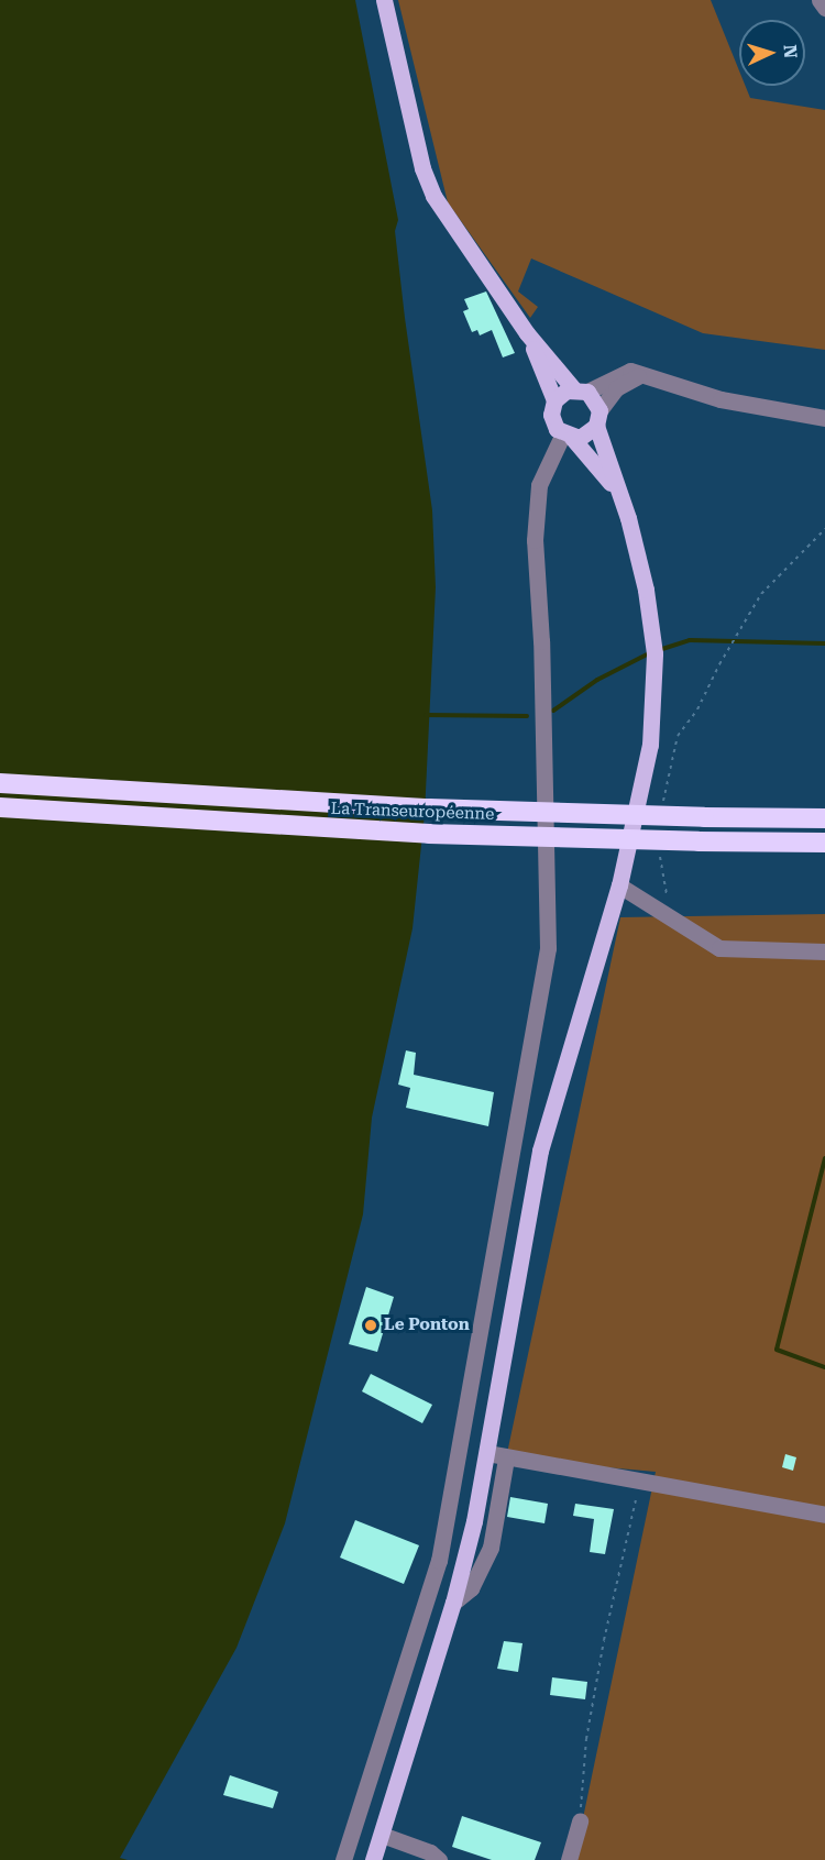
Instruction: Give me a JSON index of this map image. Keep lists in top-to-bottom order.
{
  "streets": {
    "highway": ["La Transeuropéenne"]
  },
  "places": ["Le Ponton"],
  "north": "right"
}
